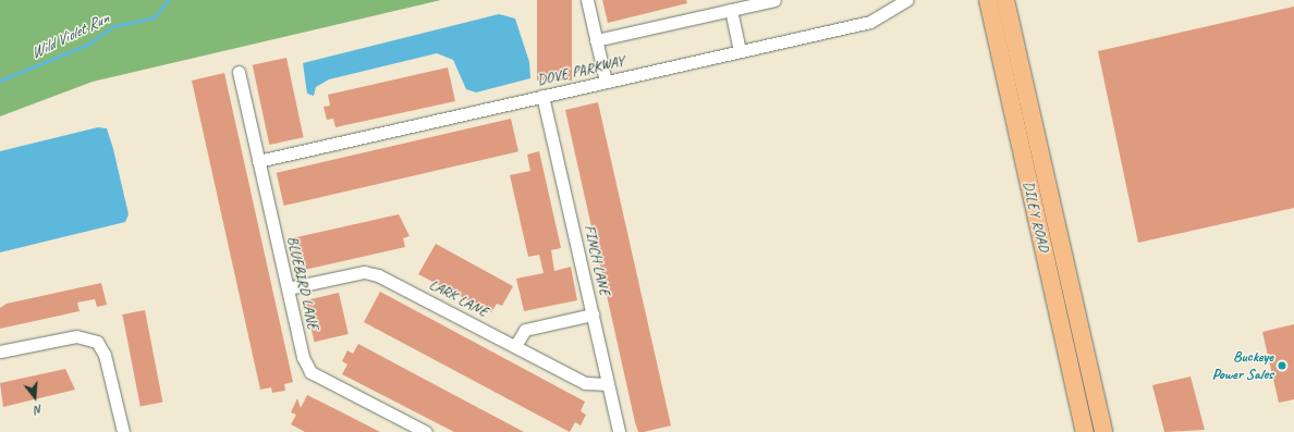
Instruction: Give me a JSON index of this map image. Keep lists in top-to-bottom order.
{
  "streets": {
    "highway": ["DILEY ROAD"],
    "street": [
      "DOVE PARKWAY",
      "FINCH LANE",
      "BLUEBIRD LANE",
      "LARK LANE"
    ]
  },
  "crossings": [
    ["DOVE PARKWAY", "FINCH LANE"],
    ["DOVE PARKWAY", "BLUEBIRD LANE"],
    ["FINCH LANE", "LARK LANE"],
    ["BLUEBIRD LANE", "LARK LANE"]
  ],
  "water": ["Wild Violet Run"],
  "places": ["Buckeye Power Sales"],
  "north": "bottom"
}
